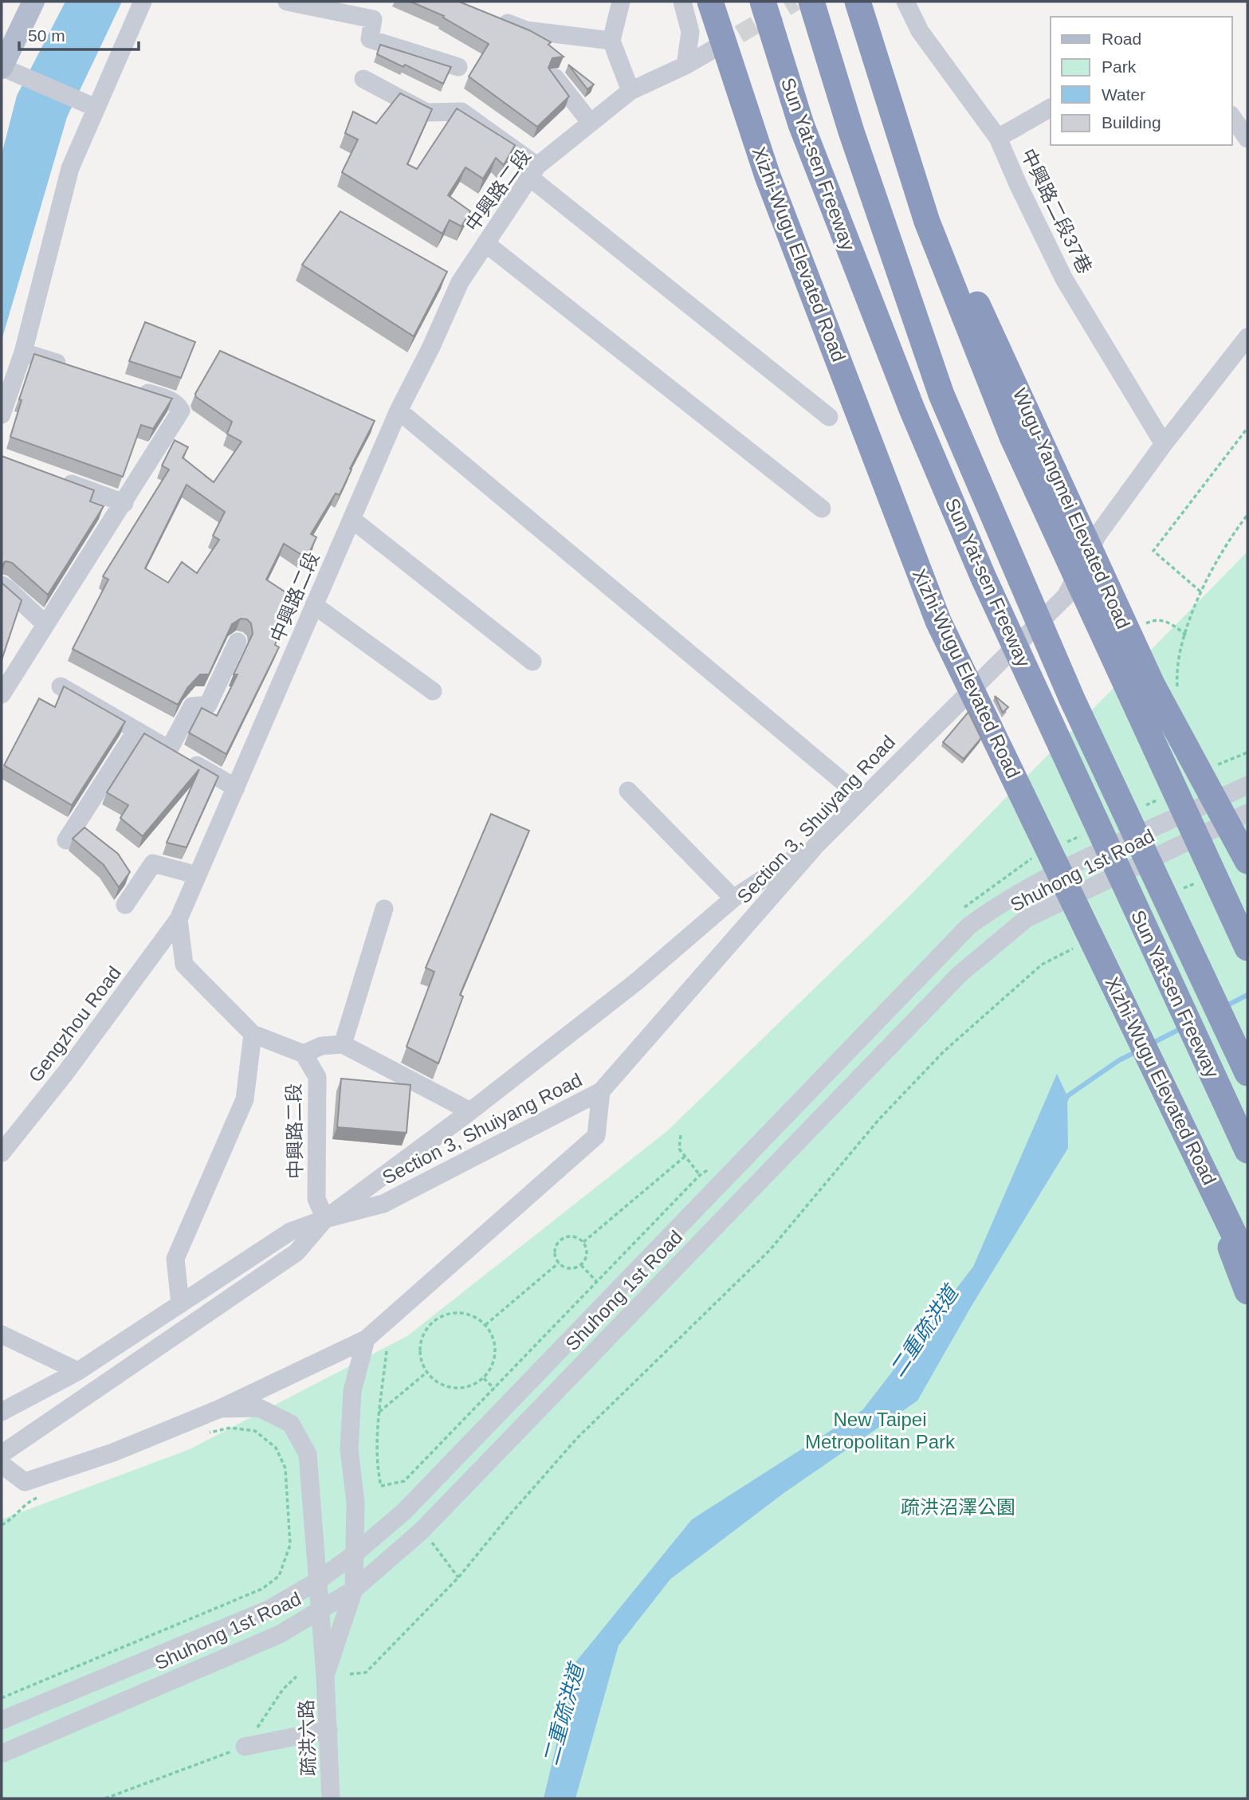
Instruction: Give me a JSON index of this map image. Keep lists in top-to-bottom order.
{
  "streets": {
    "highway": ["Sun Yat-sen Freeway", "Xizhi-Wugu Elevated Road", "Wugu-Yangmei Elevated Road"],
    "street": [
      "中興路二段",
      "中興路二段37巷",
      "Section 3, Shuiyang Road",
      "Shuhong 1st Road",
      "Gengzhou Road",
      "疏洪六路"
    ]
  },
  "crossings": [
    ["中興路二段", "Section 3, Shuiyang Road"],
    ["中興路二段", "Gengzhou Road"],
    ["中興路二段37巷", "Section 3, Shuiyang Road"],
    ["Shuhong 1st Road", "疏洪六路"]
  ],
  "water": ["二重疏洪道"],
  "parks": ["New Taipei Metropolitan Park", "疏洪沼澤公園"],
  "legend": [
    "Road",
    "Park",
    "Water",
    "Building"
  ],
  "scale_bar": "50 m"
}
